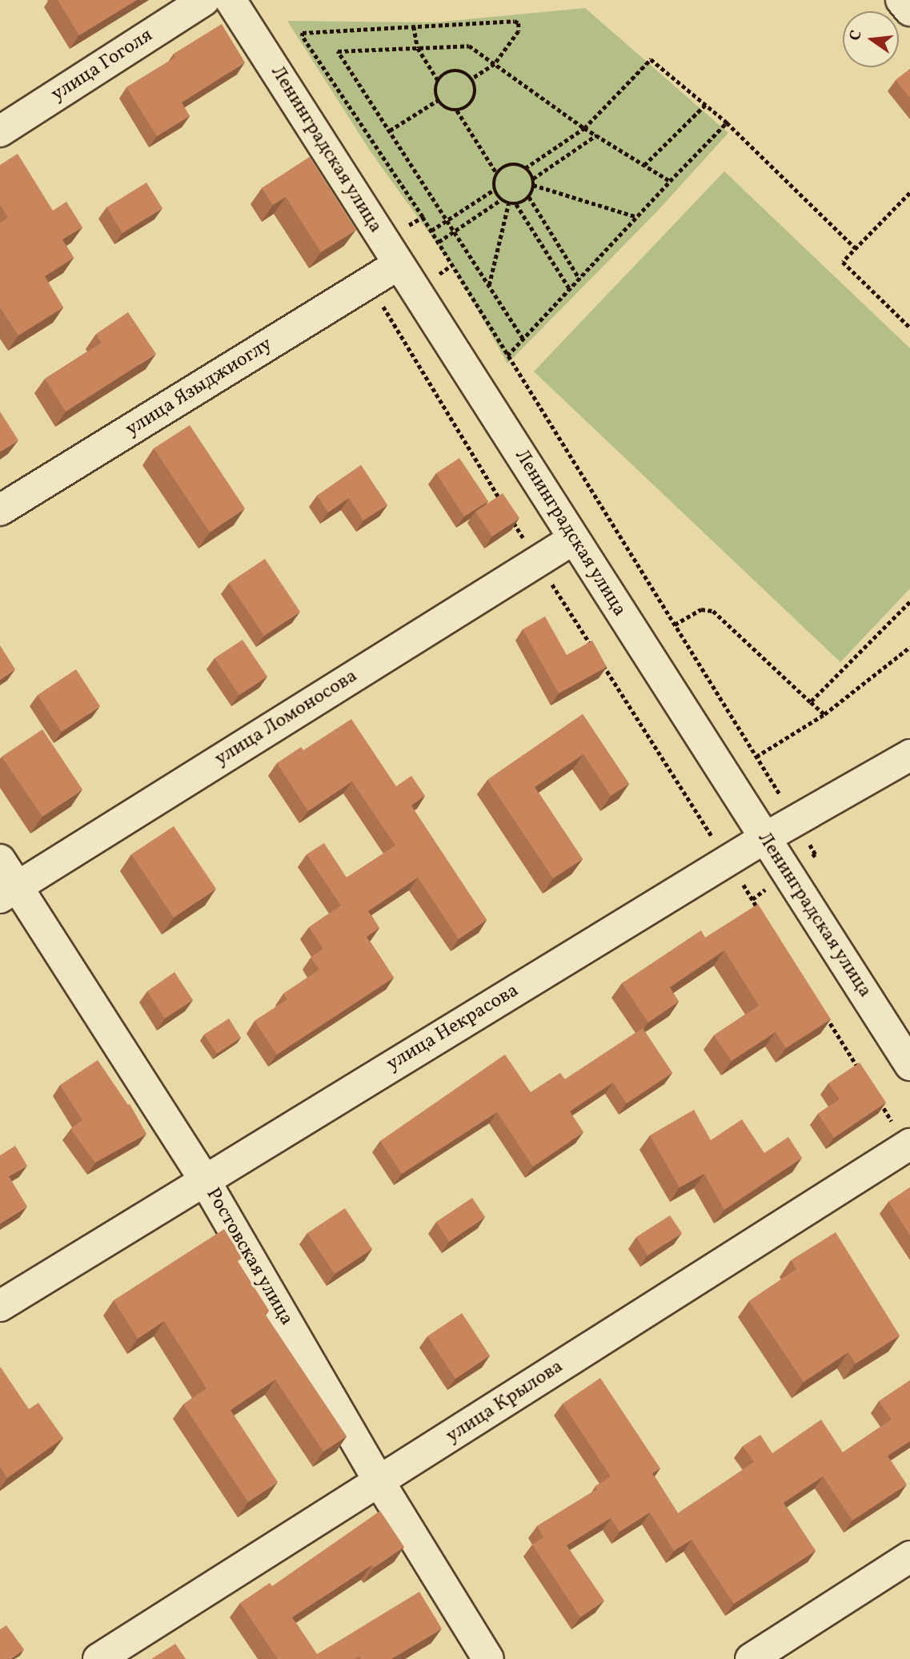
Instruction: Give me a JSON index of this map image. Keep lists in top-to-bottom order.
{
  "streets": {
    "street": [
      "улица Гоголя",
      "Ленинградская улица",
      "улица Языджиоглу",
      "улица Ломоносова",
      "улица Некрасова",
      "Ростовская улица",
      "улица Крылова"
    ]
  },
  "crossings": [
    ["Ленинградская улица", "улица Языджиоглу"],
    ["Ленинградская улица", "улица Ломоносова"],
    ["Ленинградская улица", "улица Некрасова"],
    ["улица Ломоносова", "Ростовская улица"],
    ["улица Некрасова", "Ростовская улица"],
    ["Ростовская улица", "улица Крылова"]
  ],
  "north": "left"
}
